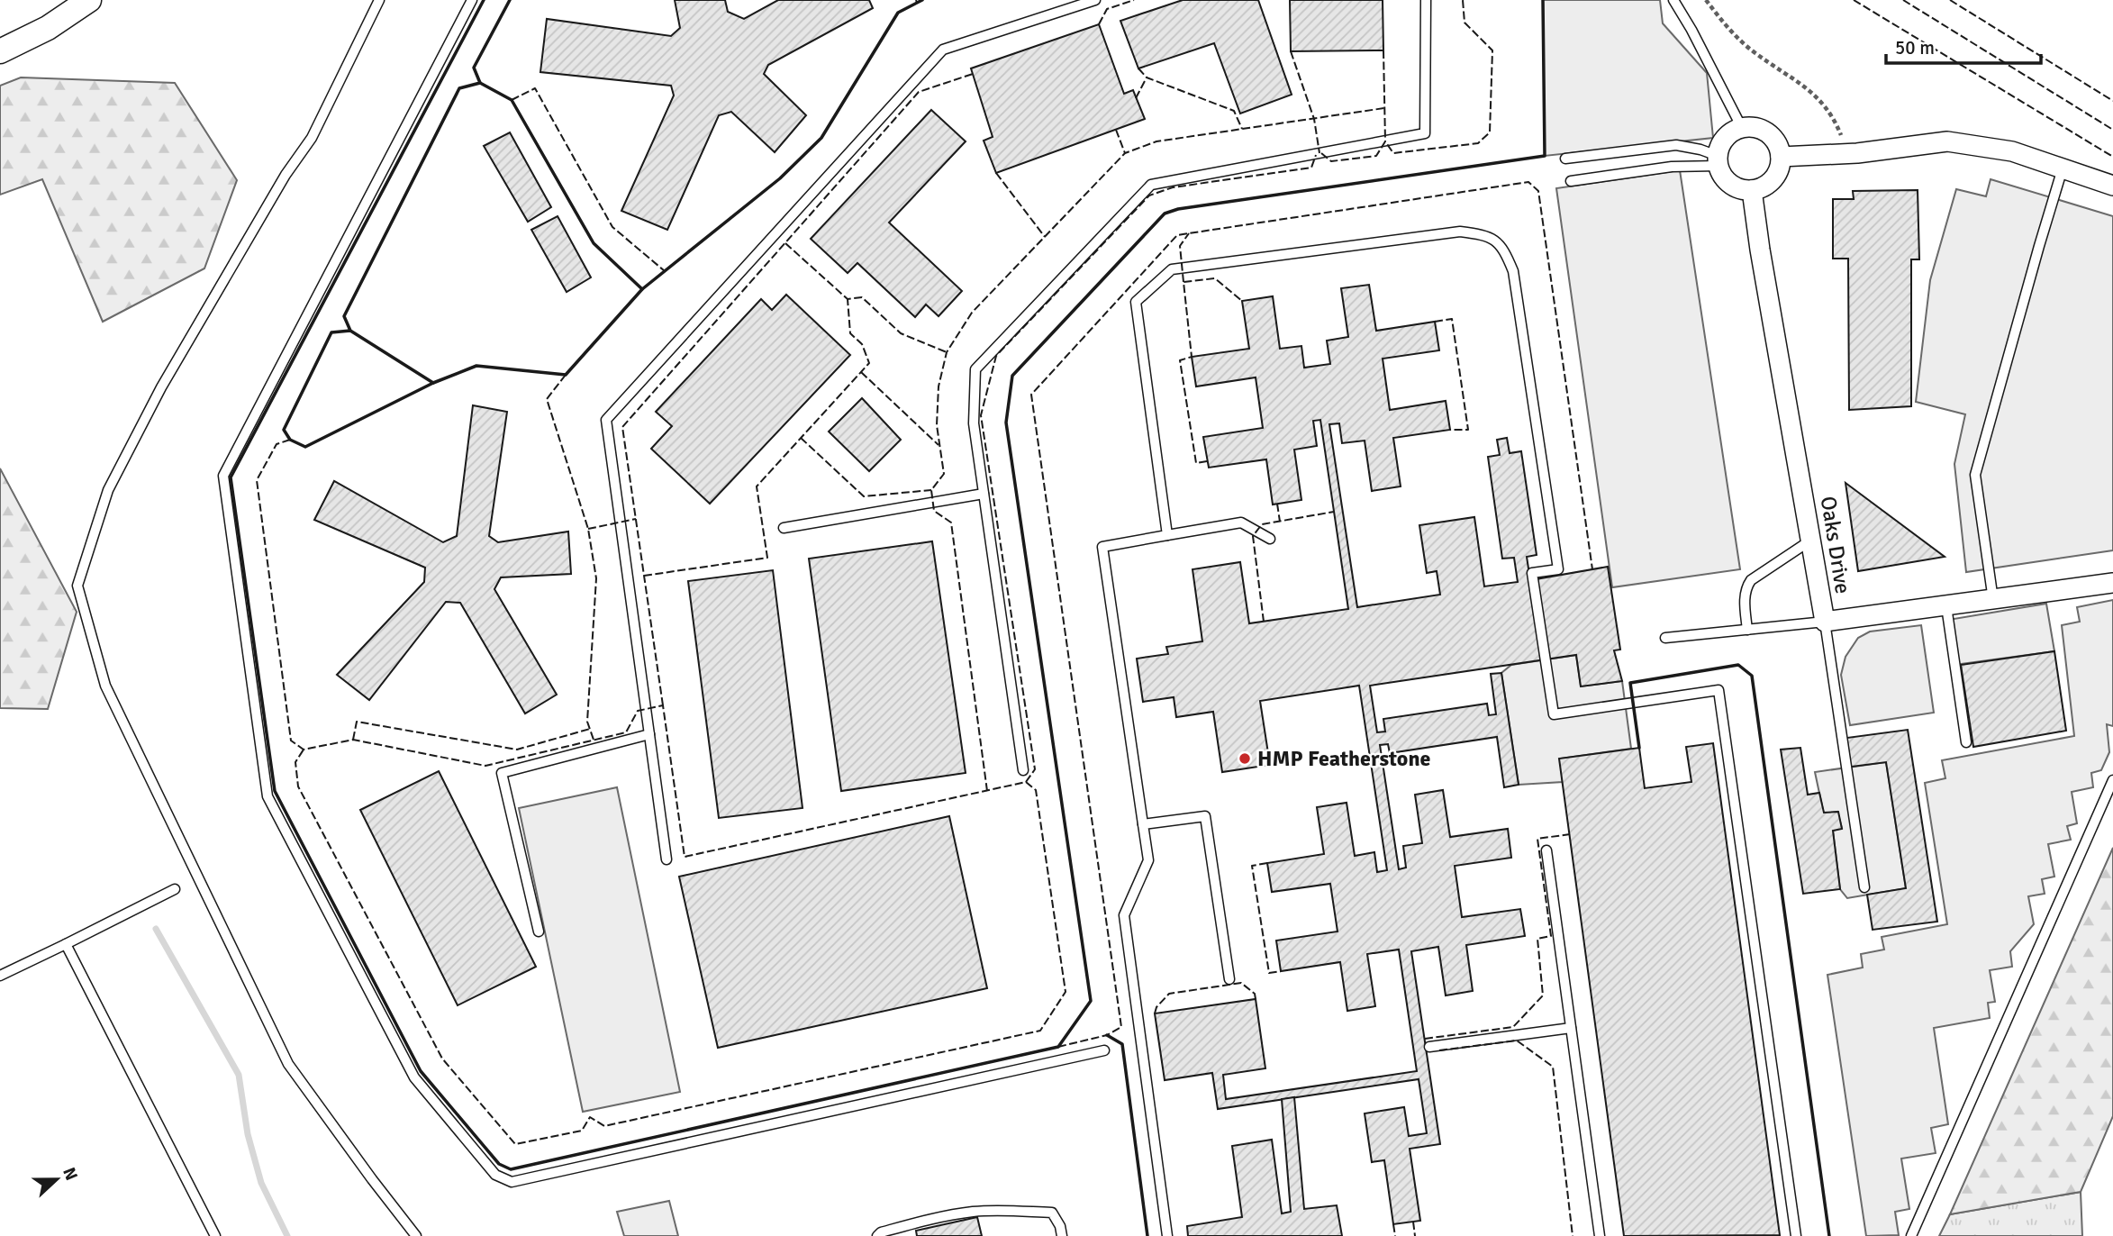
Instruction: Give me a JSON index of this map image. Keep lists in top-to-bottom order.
{
  "streets": {
    "street": ["Oaks Drive"]
  },
  "places": ["HMP Featherstone"],
  "scale_bar": "50 m",
  "north": "right"
}
